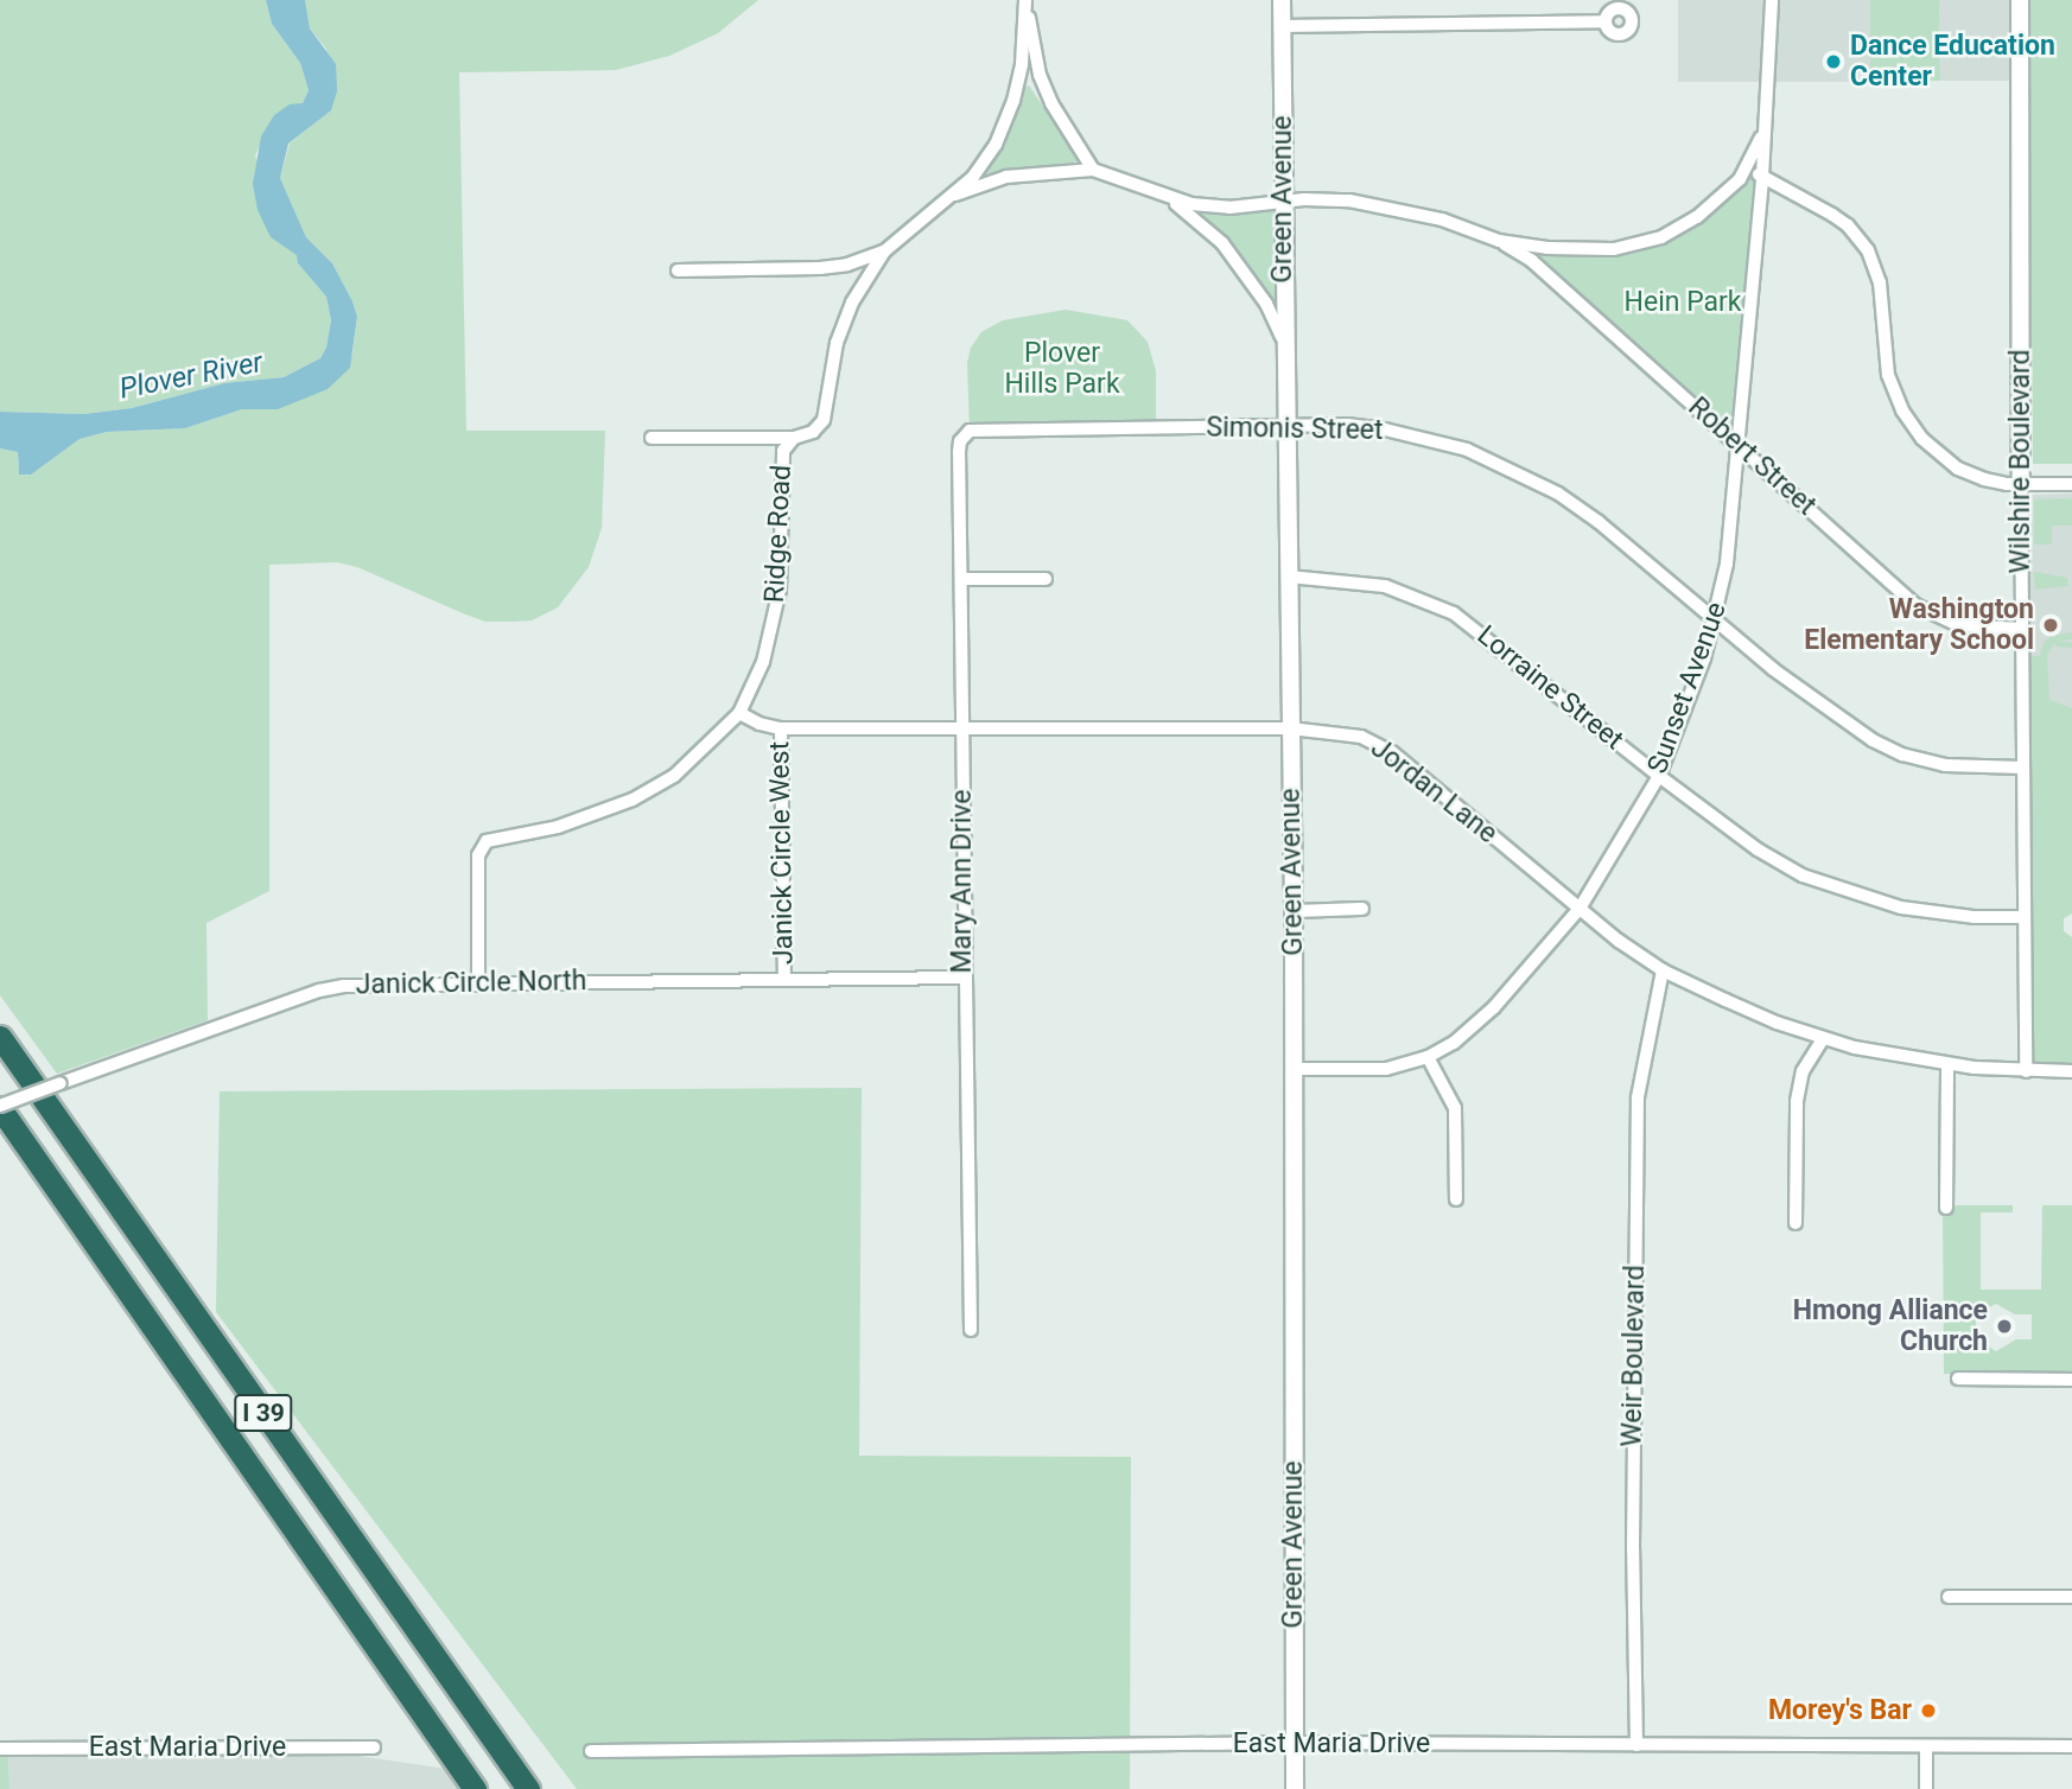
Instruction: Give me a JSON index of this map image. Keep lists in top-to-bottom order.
{
  "streets": {
    "highway": ["I 39"],
    "street": [
      "Green Avenue",
      "Simonis Street",
      "Robert Street",
      "Wilshire Boulevard",
      "Ridge Road",
      "Lorraine Street",
      "Sunset Avenue",
      "Jordan Lane",
      "Janick Circle West",
      "Mary Ann Drive",
      "Janick Circle North",
      "Weir Boulevard",
      "East Maria Drive"
    ]
  },
  "crossings": [
    ["Green Avenue", "Simonis Street"],
    ["Green Avenue", "Robert Street"],
    ["Green Avenue", "Lorraine Street"],
    ["Green Avenue", "Sunset Avenue"],
    ["Green Avenue", "Jordan Lane"],
    ["Green Avenue", "East Maria Drive"],
    ["Simonis Street", "Wilshire Boulevard"],
    ["Simonis Street", "Sunset Avenue"],
    ["Simonis Street", "Mary Ann Drive"],
    ["Robert Street", "Wilshire Boulevard"],
    ["Robert Street", "Sunset Avenue"],
    ["Wilshire Boulevard", "Lorraine Street"],
    ["Wilshire Boulevard", "Jordan Lane"],
    ["Ridge Road", "Jordan Lane"],
    ["Ridge Road", "Janick Circle North"],
    ["Lorraine Street", "Sunset Avenue"],
    ["Sunset Avenue", "Jordan Lane"],
    ["Jordan Lane", "Janick Circle West"],
    ["Jordan Lane", "Mary Ann Drive"],
    ["Jordan Lane", "Weir Boulevard"],
    ["Janick Circle West", "Janick Circle North"],
    ["Mary Ann Drive", "Janick Circle North"],
    ["Janick Circle North", "I 39"],
    ["Weir Boulevard", "East Maria Drive"]
  ],
  "water": ["Plover River"],
  "parks": ["Hein Park", "Plover Hills Park"],
  "places": [
    "Dance Education Center",
    "Washington Elementary School",
    "Hmong Alliance Church",
    "Morey's Bar"
  ]
}
